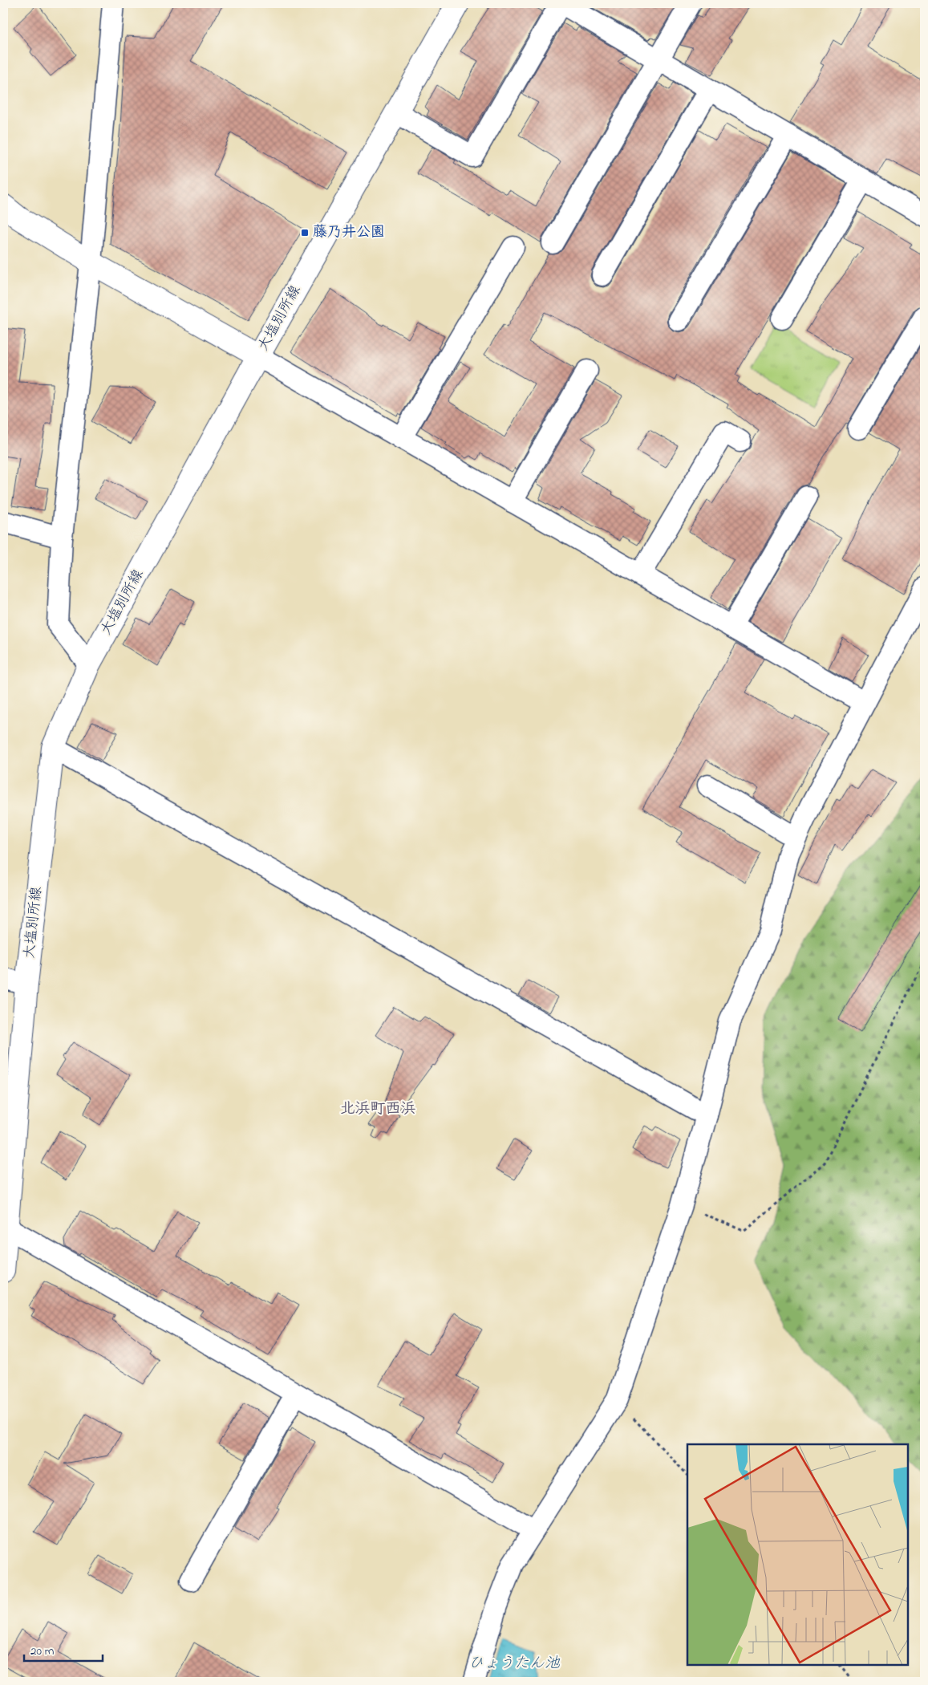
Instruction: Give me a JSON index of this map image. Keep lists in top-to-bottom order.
{
  "streets": {
    "main road": ["大塩別所線"]
  },
  "districts": ["北浜町西浜"],
  "water": ["ひょうたん池"],
  "places": {
    "transit": ["藤乃井公園"]
  },
  "scale_bar": "20 m"
}
